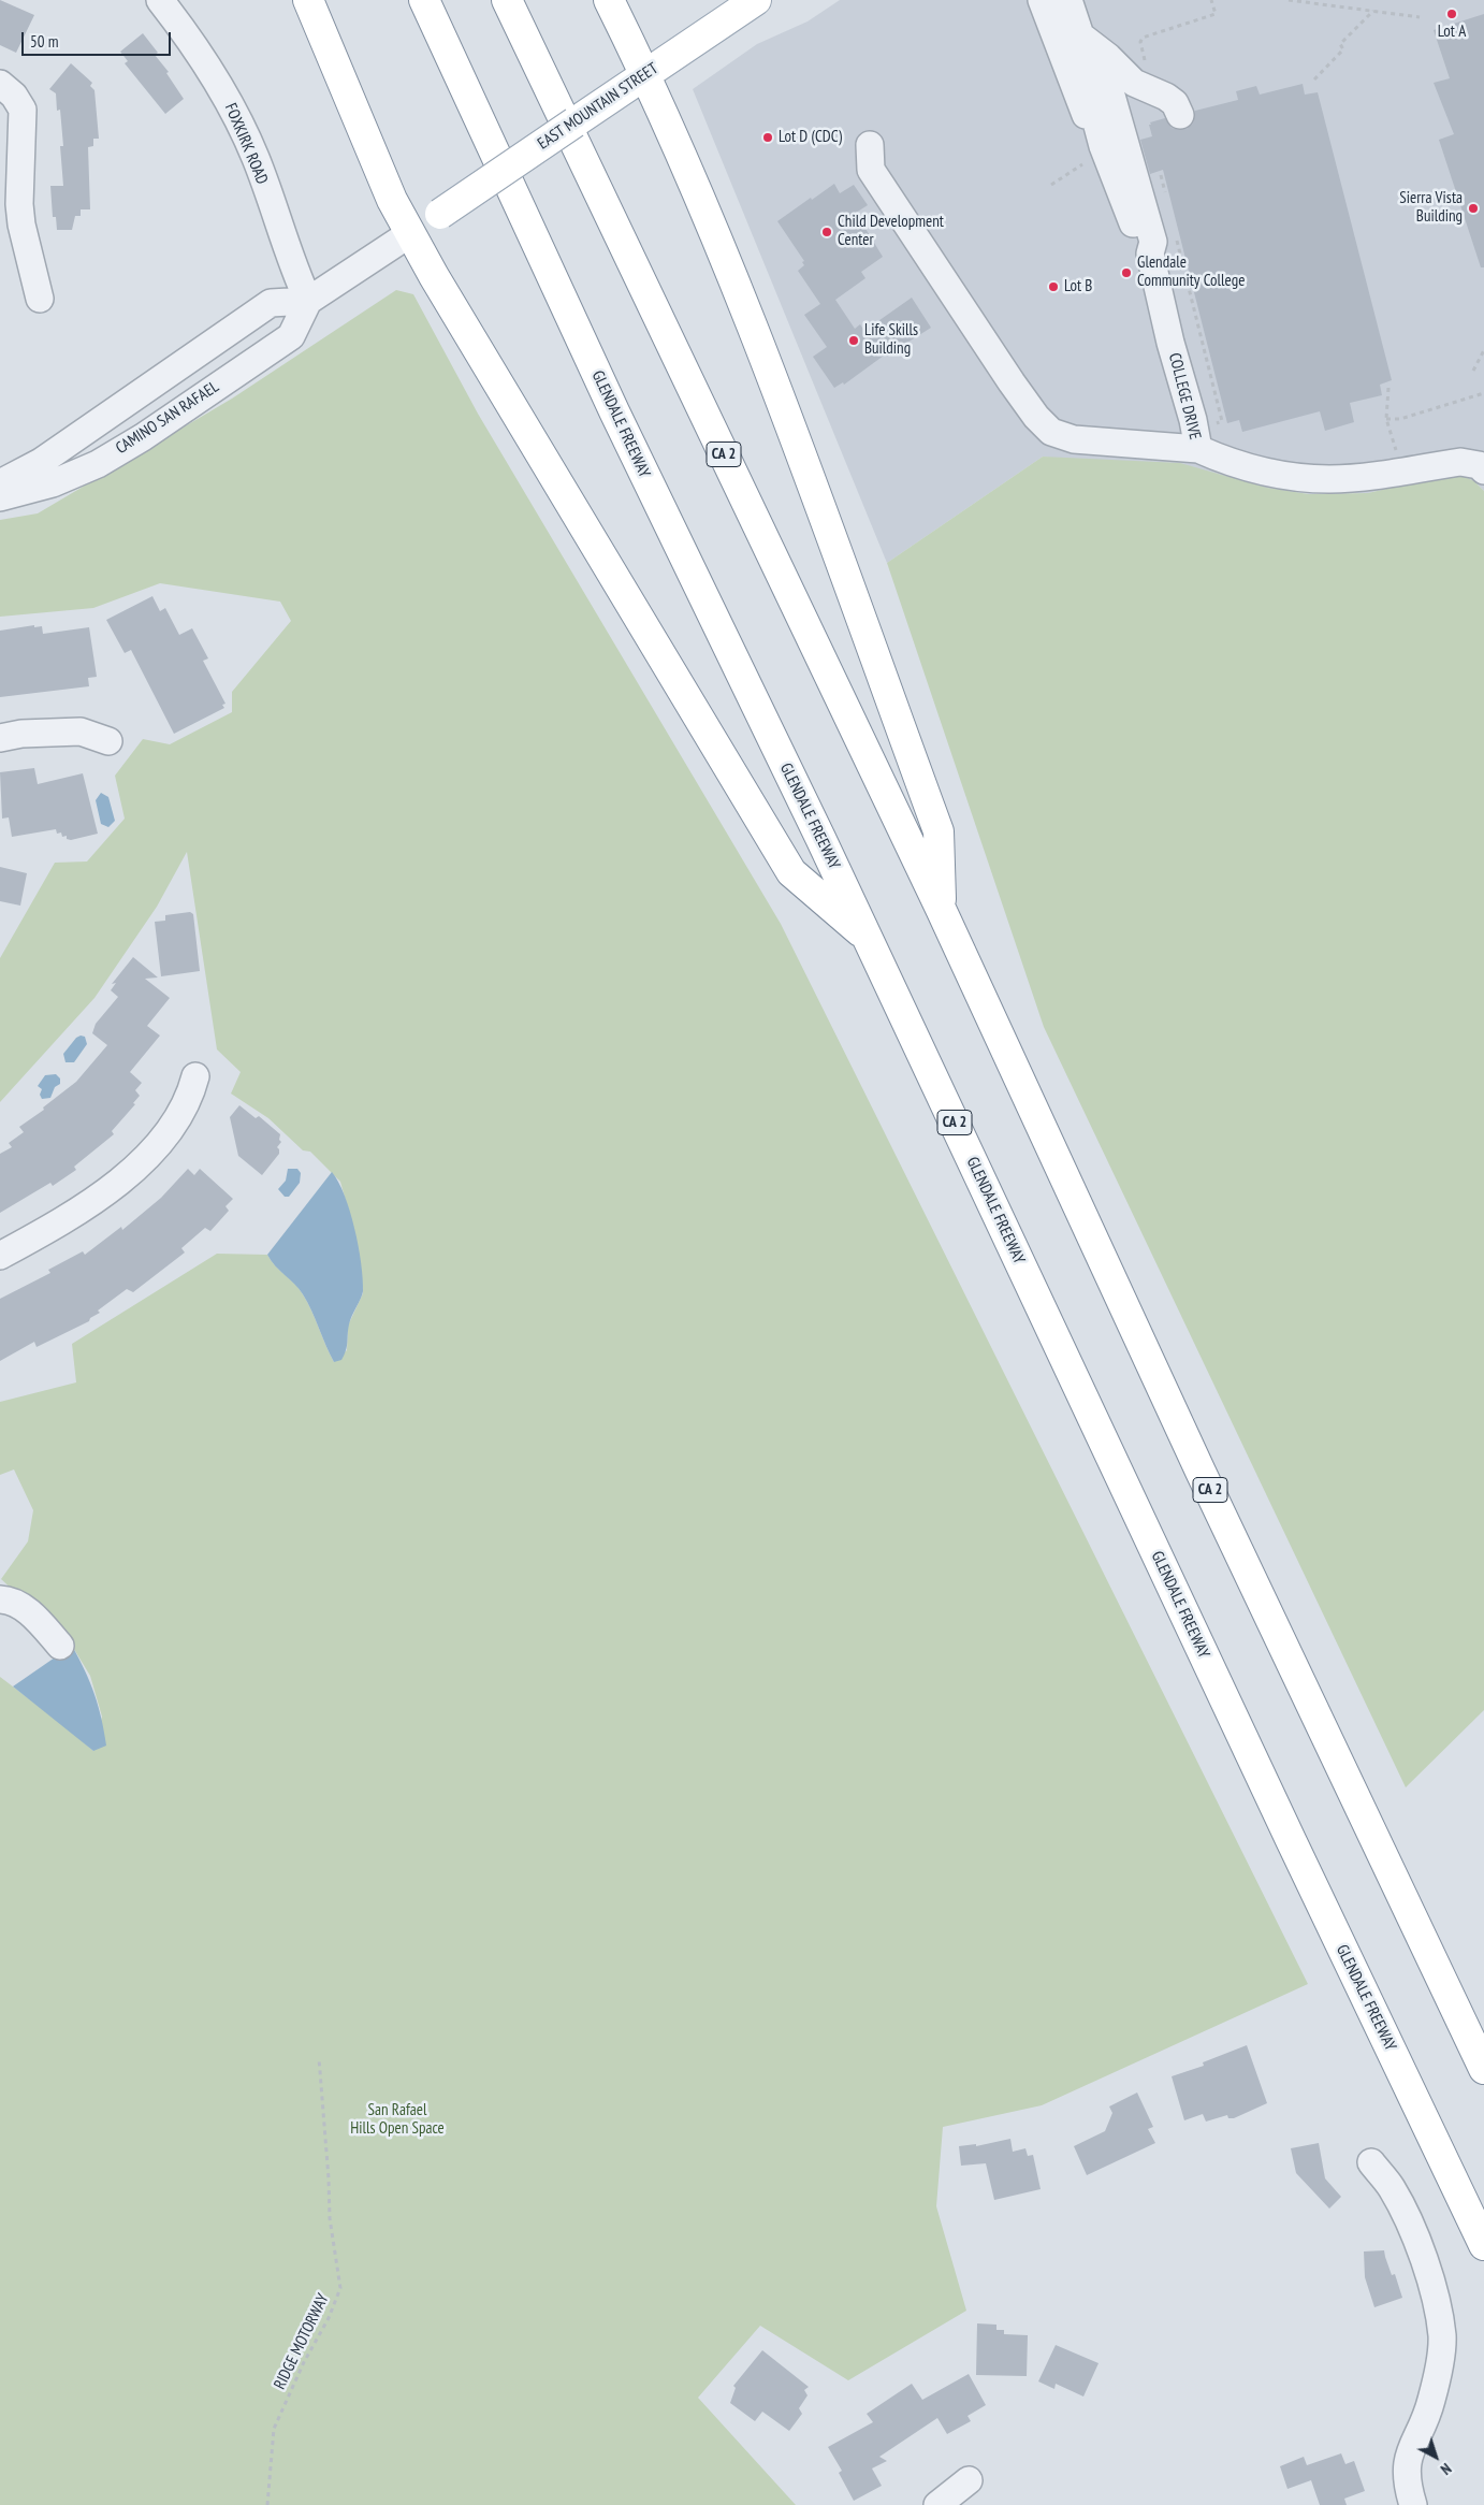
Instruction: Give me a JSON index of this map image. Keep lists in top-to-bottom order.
{
  "streets": {
    "main road": [
      "EAST MOUNTAIN STREET",
      "CAMINO SAN RAFAEL",
      "GLENDALE FREEWAY",
      "CA 2"
    ],
    "street": ["FOXKIRK ROAD", "COLLEGE DRIVE"],
    "path": ["RIDGE MOTORWAY"]
  },
  "crossings": [
    ["EAST MOUNTAIN STREET", "CAMINO SAN RAFAEL"],
    ["FOXKIRK ROAD", "CAMINO SAN RAFAEL"]
  ],
  "parks": ["San Rafael Hills Open Space"],
  "places": [
    "Lot A",
    "Lot D (CDC)",
    "Sierra Vista Building",
    "Child Development Center",
    "Glendale Community College",
    "Lot B",
    "Life Skills Building"
  ],
  "scale_bar": "50 m",
  "north": "bottom right"
}
